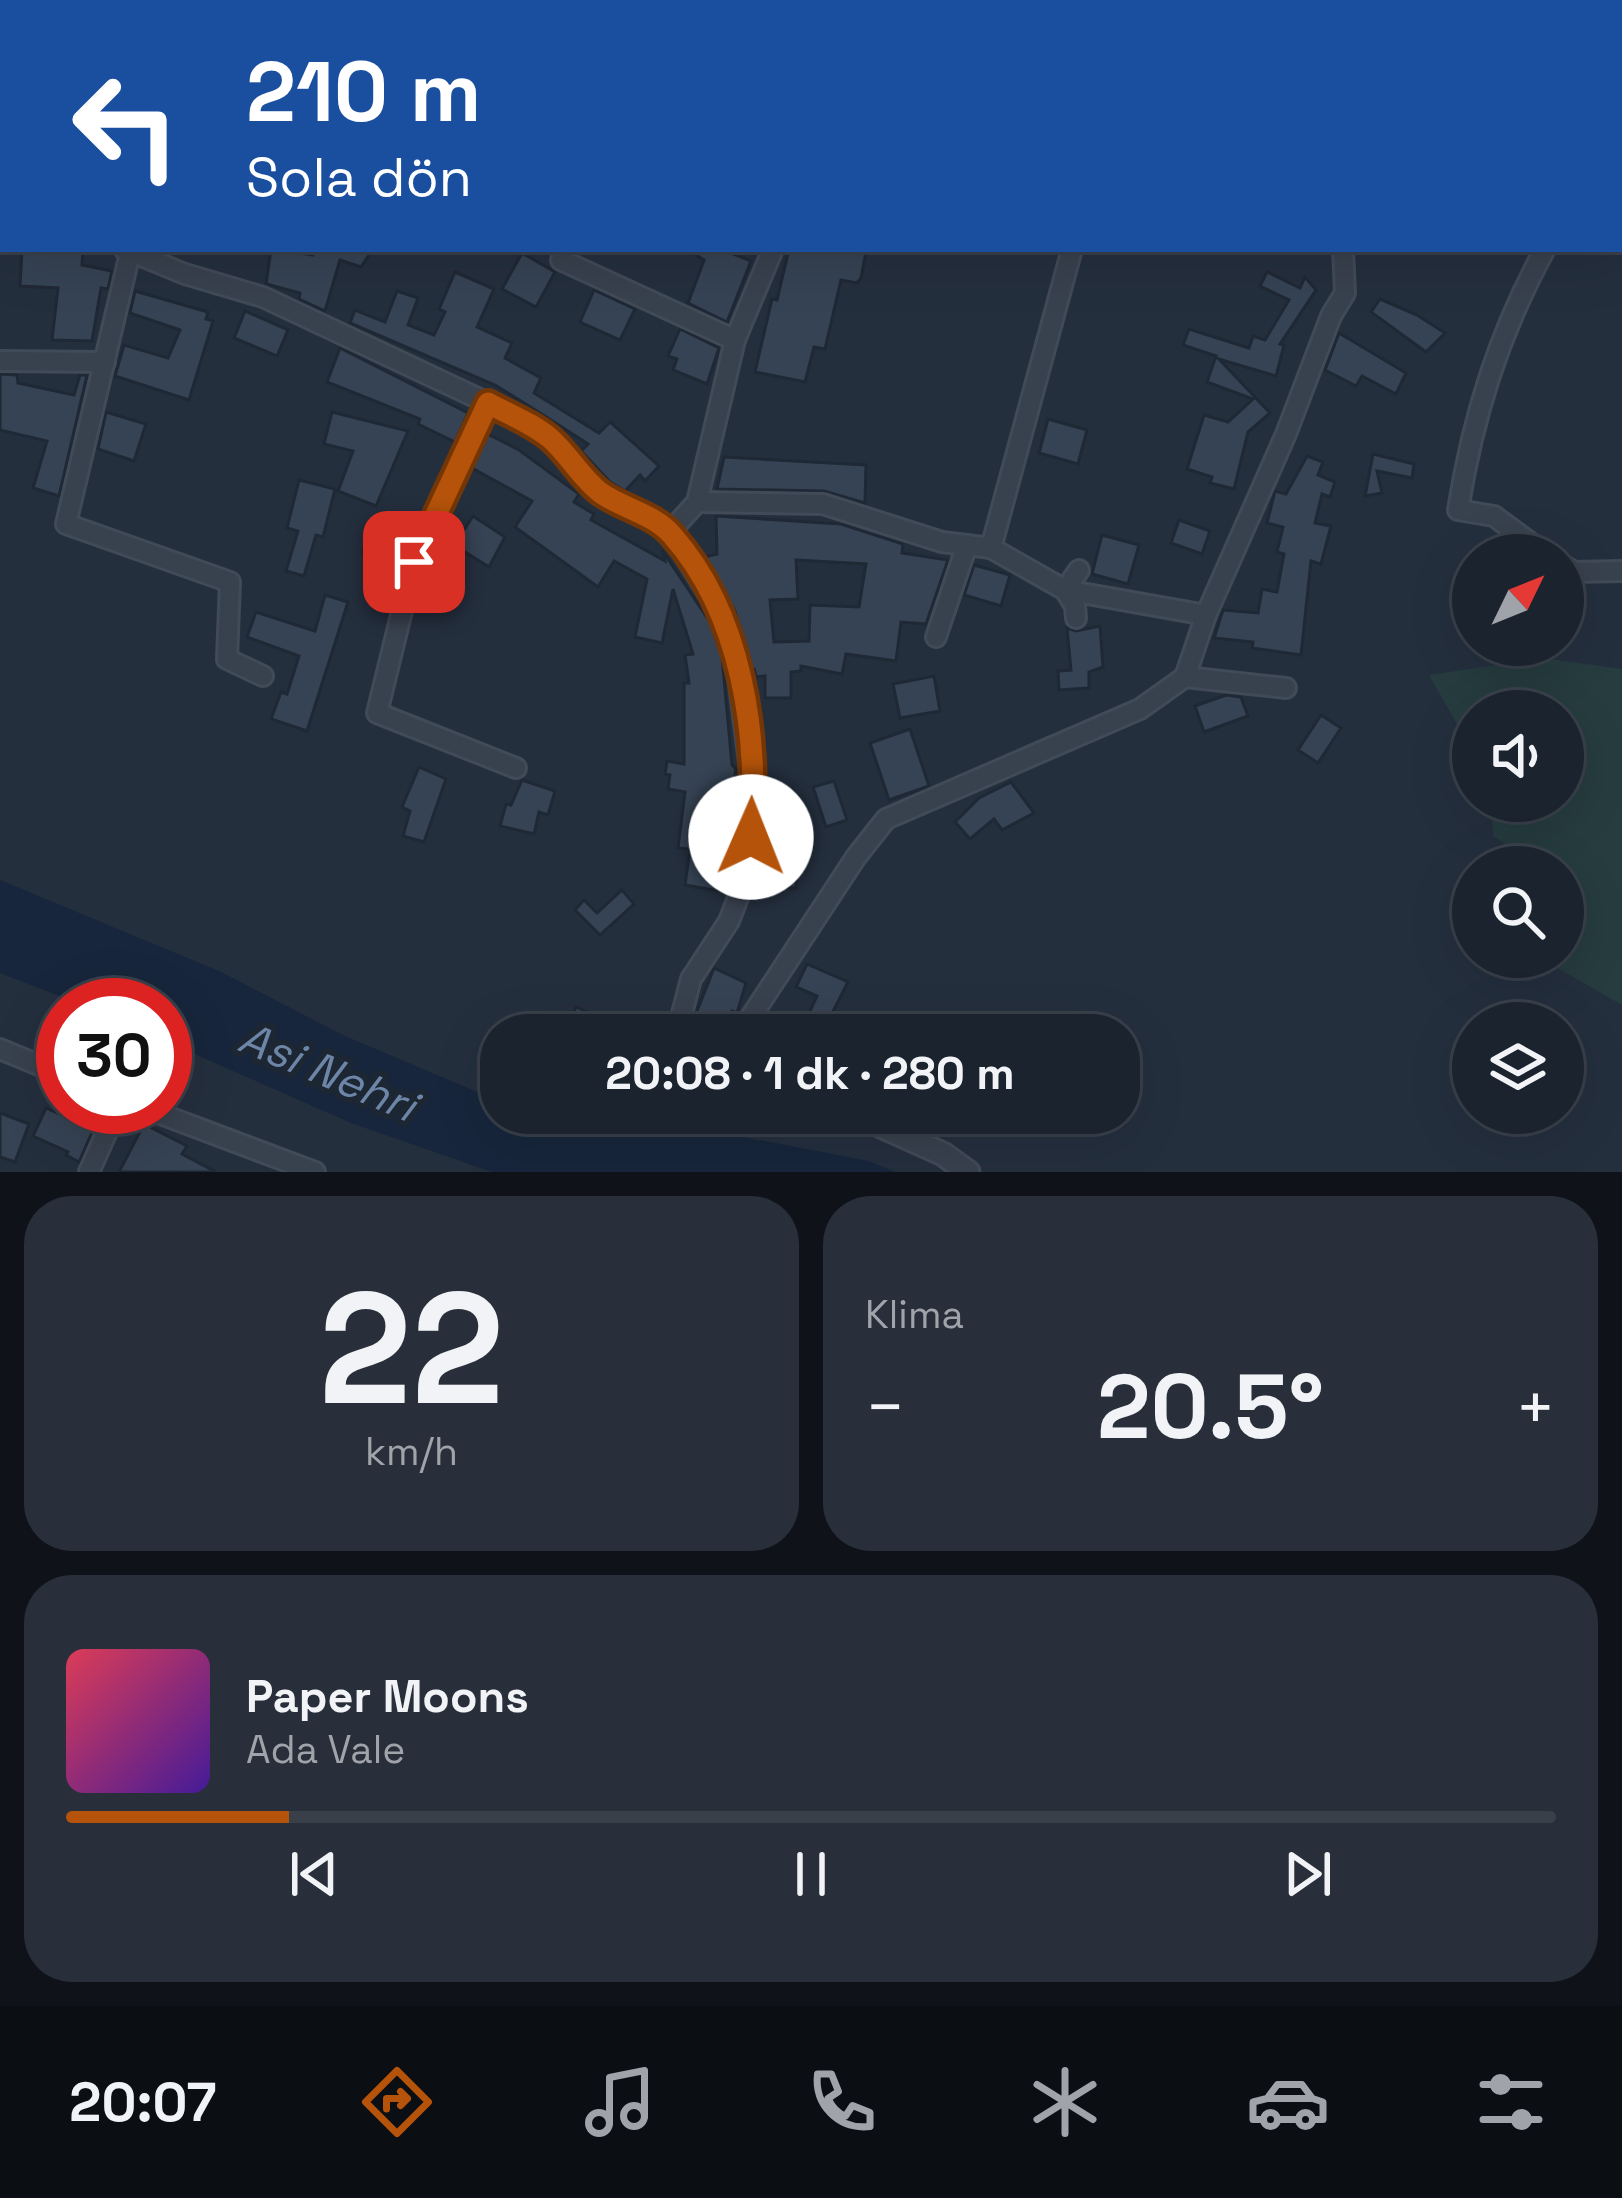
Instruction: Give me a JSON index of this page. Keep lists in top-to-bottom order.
{
  "water": ["Asi Nehri"],
  "north": "top right",
  "page": {
    "turn": ["210 m", "Sola dön"],
    "limit": "30",
    "trip": "20:08 · 1 dk · 280 m",
    "tile": [
      ["22", "km/h"],
      "Klima"
    ],
    "heat": ["−", "20.5°", "+"],
    "song": ["Paper Moons", "Ada Vale"],
    "tabs": "20:07"
  }
}
